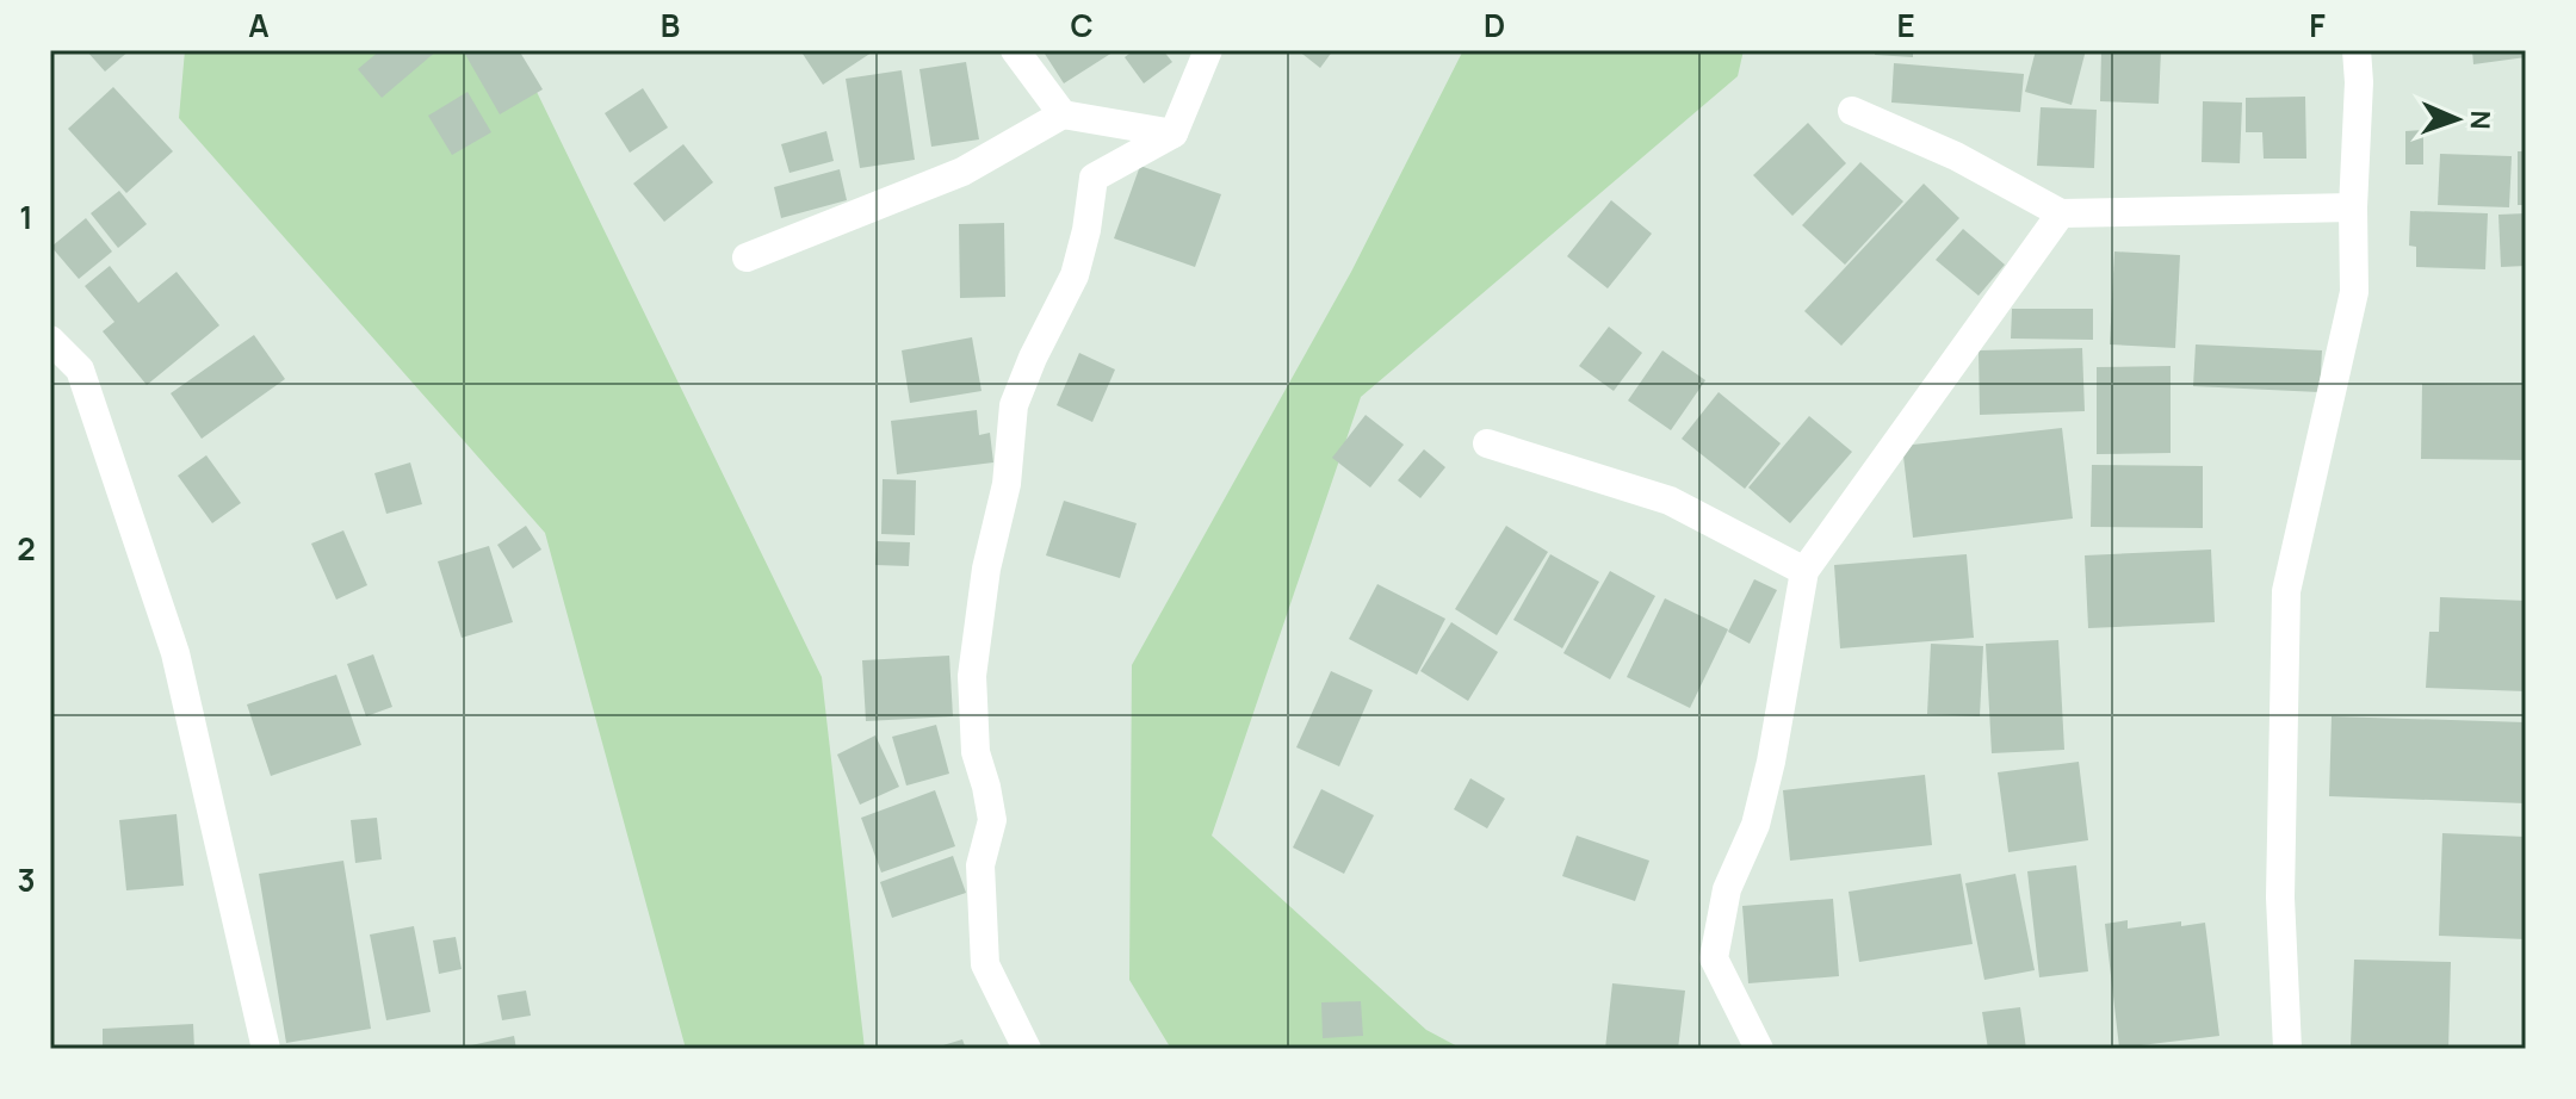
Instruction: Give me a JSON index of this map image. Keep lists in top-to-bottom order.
{
  "north": "right",
  "grid": {
    "columns": [
      "A",
      "B",
      "C",
      "D",
      "E",
      "F"
    ],
    "rows": ["1", "2", "3"]
  }
}
